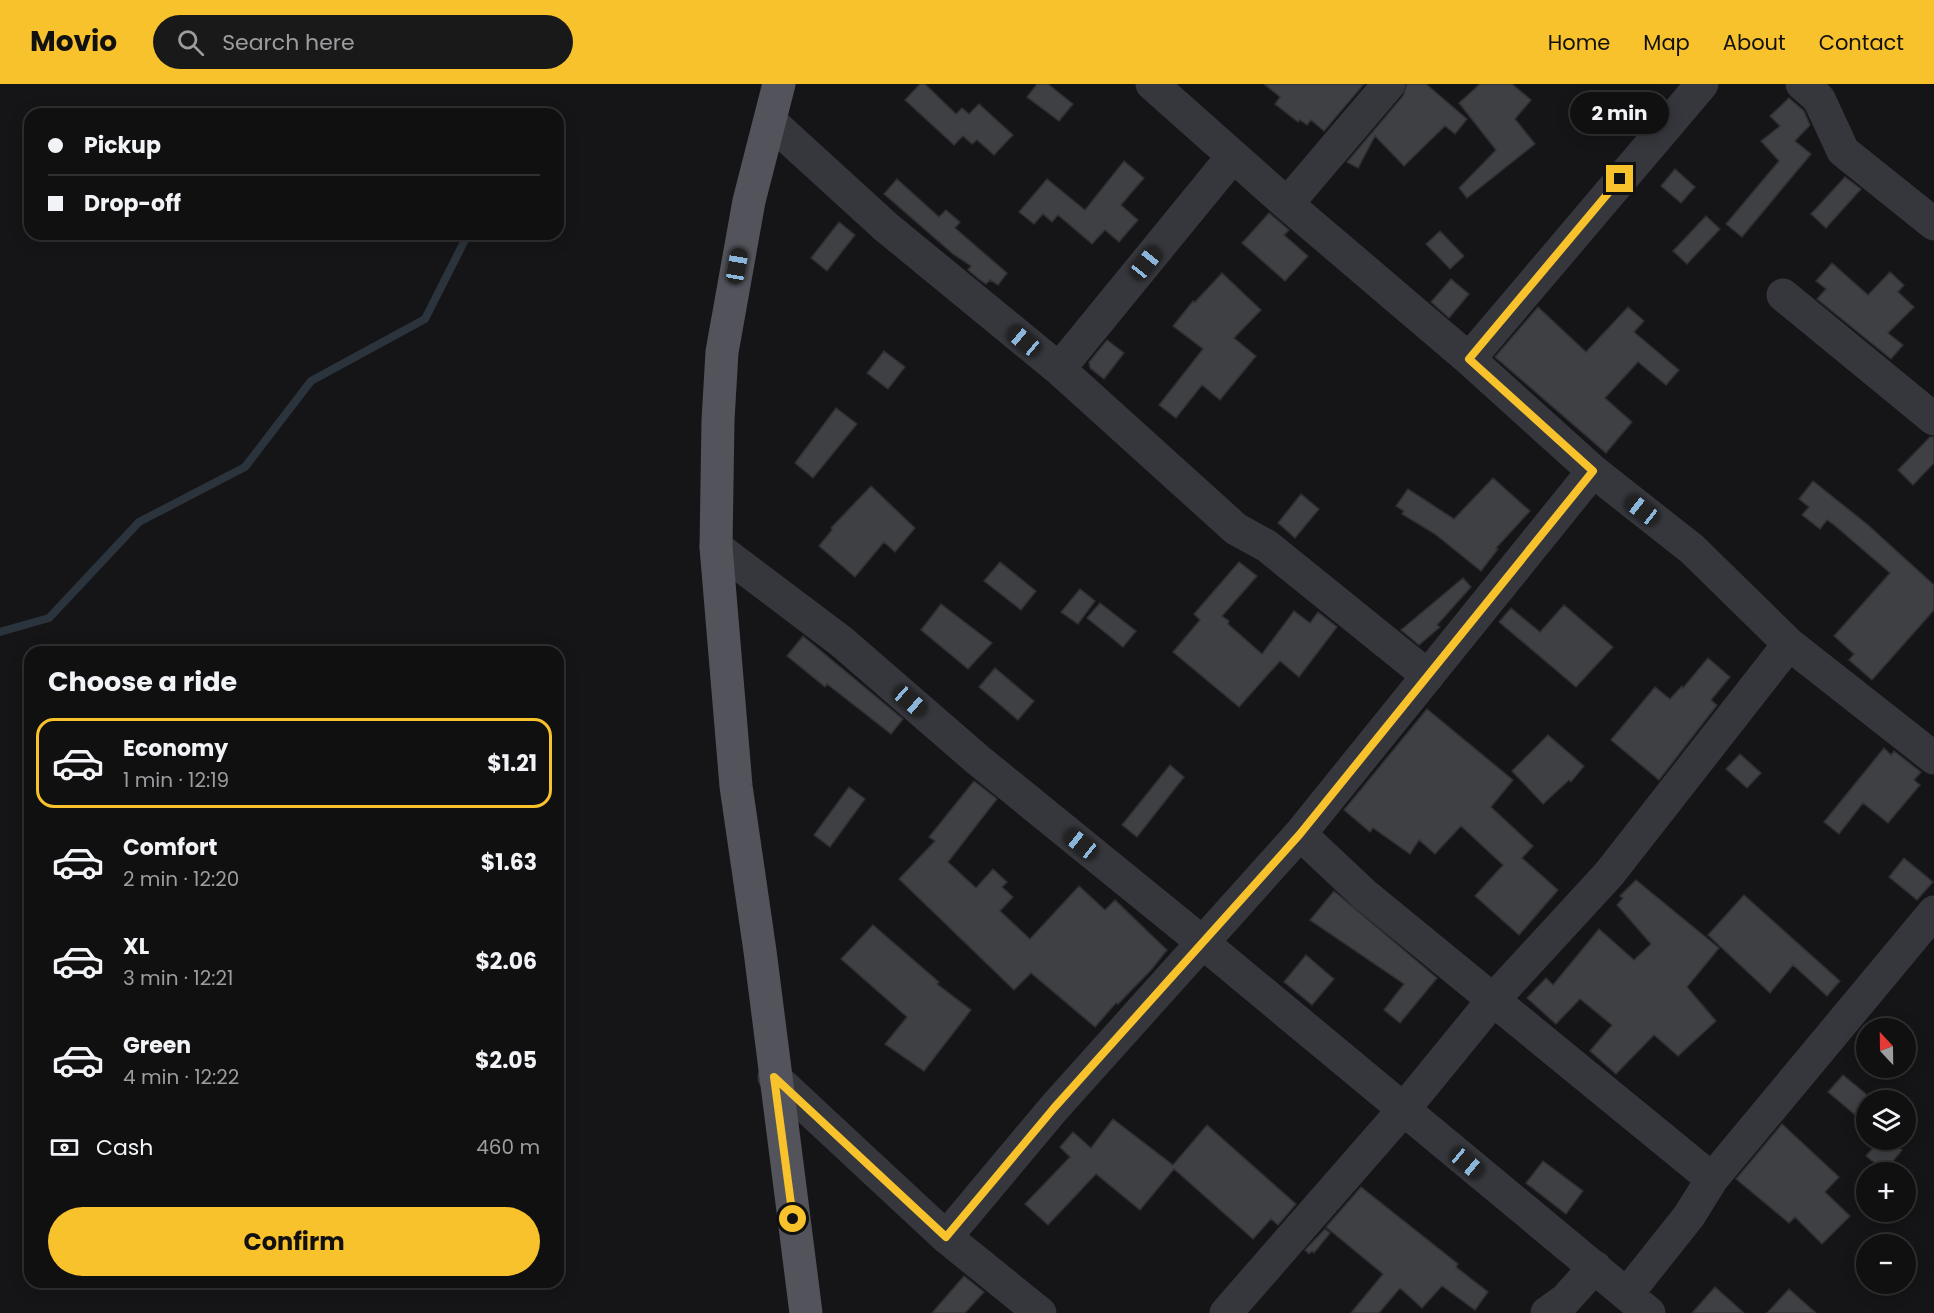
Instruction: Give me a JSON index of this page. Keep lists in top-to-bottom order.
{
  "north": "top",
  "page": {
    "header": "Movio",
    "search": "Search here",
    "nav": [
      "Home",
      "Map",
      "About",
      "Contact"
    ],
    "bubble": "2 min",
    "banner": ["Pickup", "Drop-off"],
    "heading": "Choose a ride",
    "list": [
      {
        "name": "Economy",
        "note": "1 min · 12:19",
        "value": "$1.21"
      },
      {
        "name": "Comfort",
        "note": "2 min · 12:20",
        "value": "$1.63"
      },
      {
        "name": "XL",
        "note": "3 min · 12:21",
        "value": "$2.06"
      },
      {
        "name": "Green",
        "note": "4 min · 12:22",
        "value": "$2.05"
      }
    ],
    "map_buttons": ["+", "−"],
    "pay": ["Cash", "460 m"],
    "buttons": "Confirm"
  }
}
